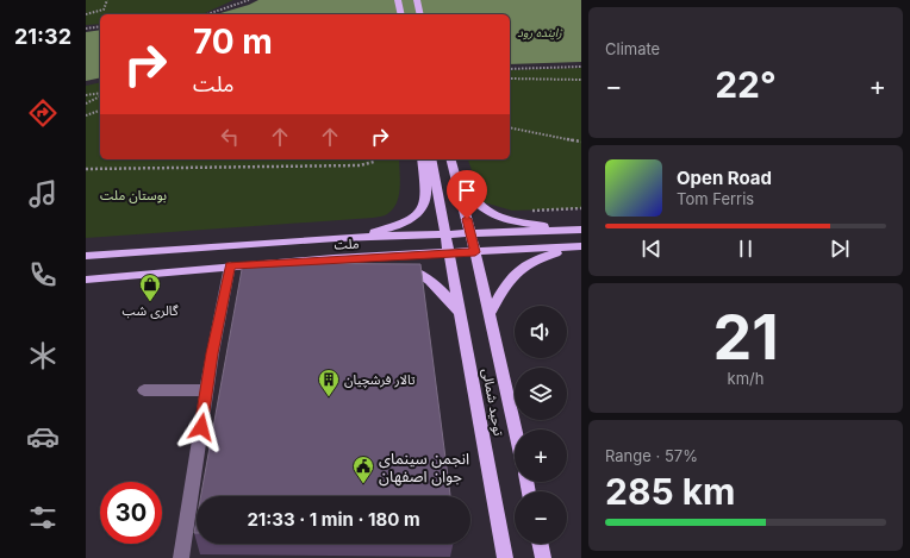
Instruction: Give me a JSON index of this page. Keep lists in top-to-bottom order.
{
  "streets": {
    "main road": ["ملت", "توحید شمالی"]
  },
  "crossings": [
    ["ملت", "توحید شمالی"]
  ],
  "water": ["زاینده رود"],
  "parks": ["بوستان ملت"],
  "places": {
    "shop": ["گالری شب"],
    "building": ["تالار فرشچیان"],
    "public building": ["انجمن سینمای جوان اصفهان"]
  },
  "page": {
    "tabs": "21:32",
    "tile": [
      "Climate",
      ["21", "km/h"],
      ["Range · 57%", "285 km"]
    ],
    "turn": ["70 m", "ملت"],
    "heat": ["−", "22°", "+"],
    "song": ["Open Road", "Tom Ferris"],
    "map_buttons": ["+", "−"],
    "limit": "30",
    "trip": "21:33 · 1 min · 180 m"
  }
}
